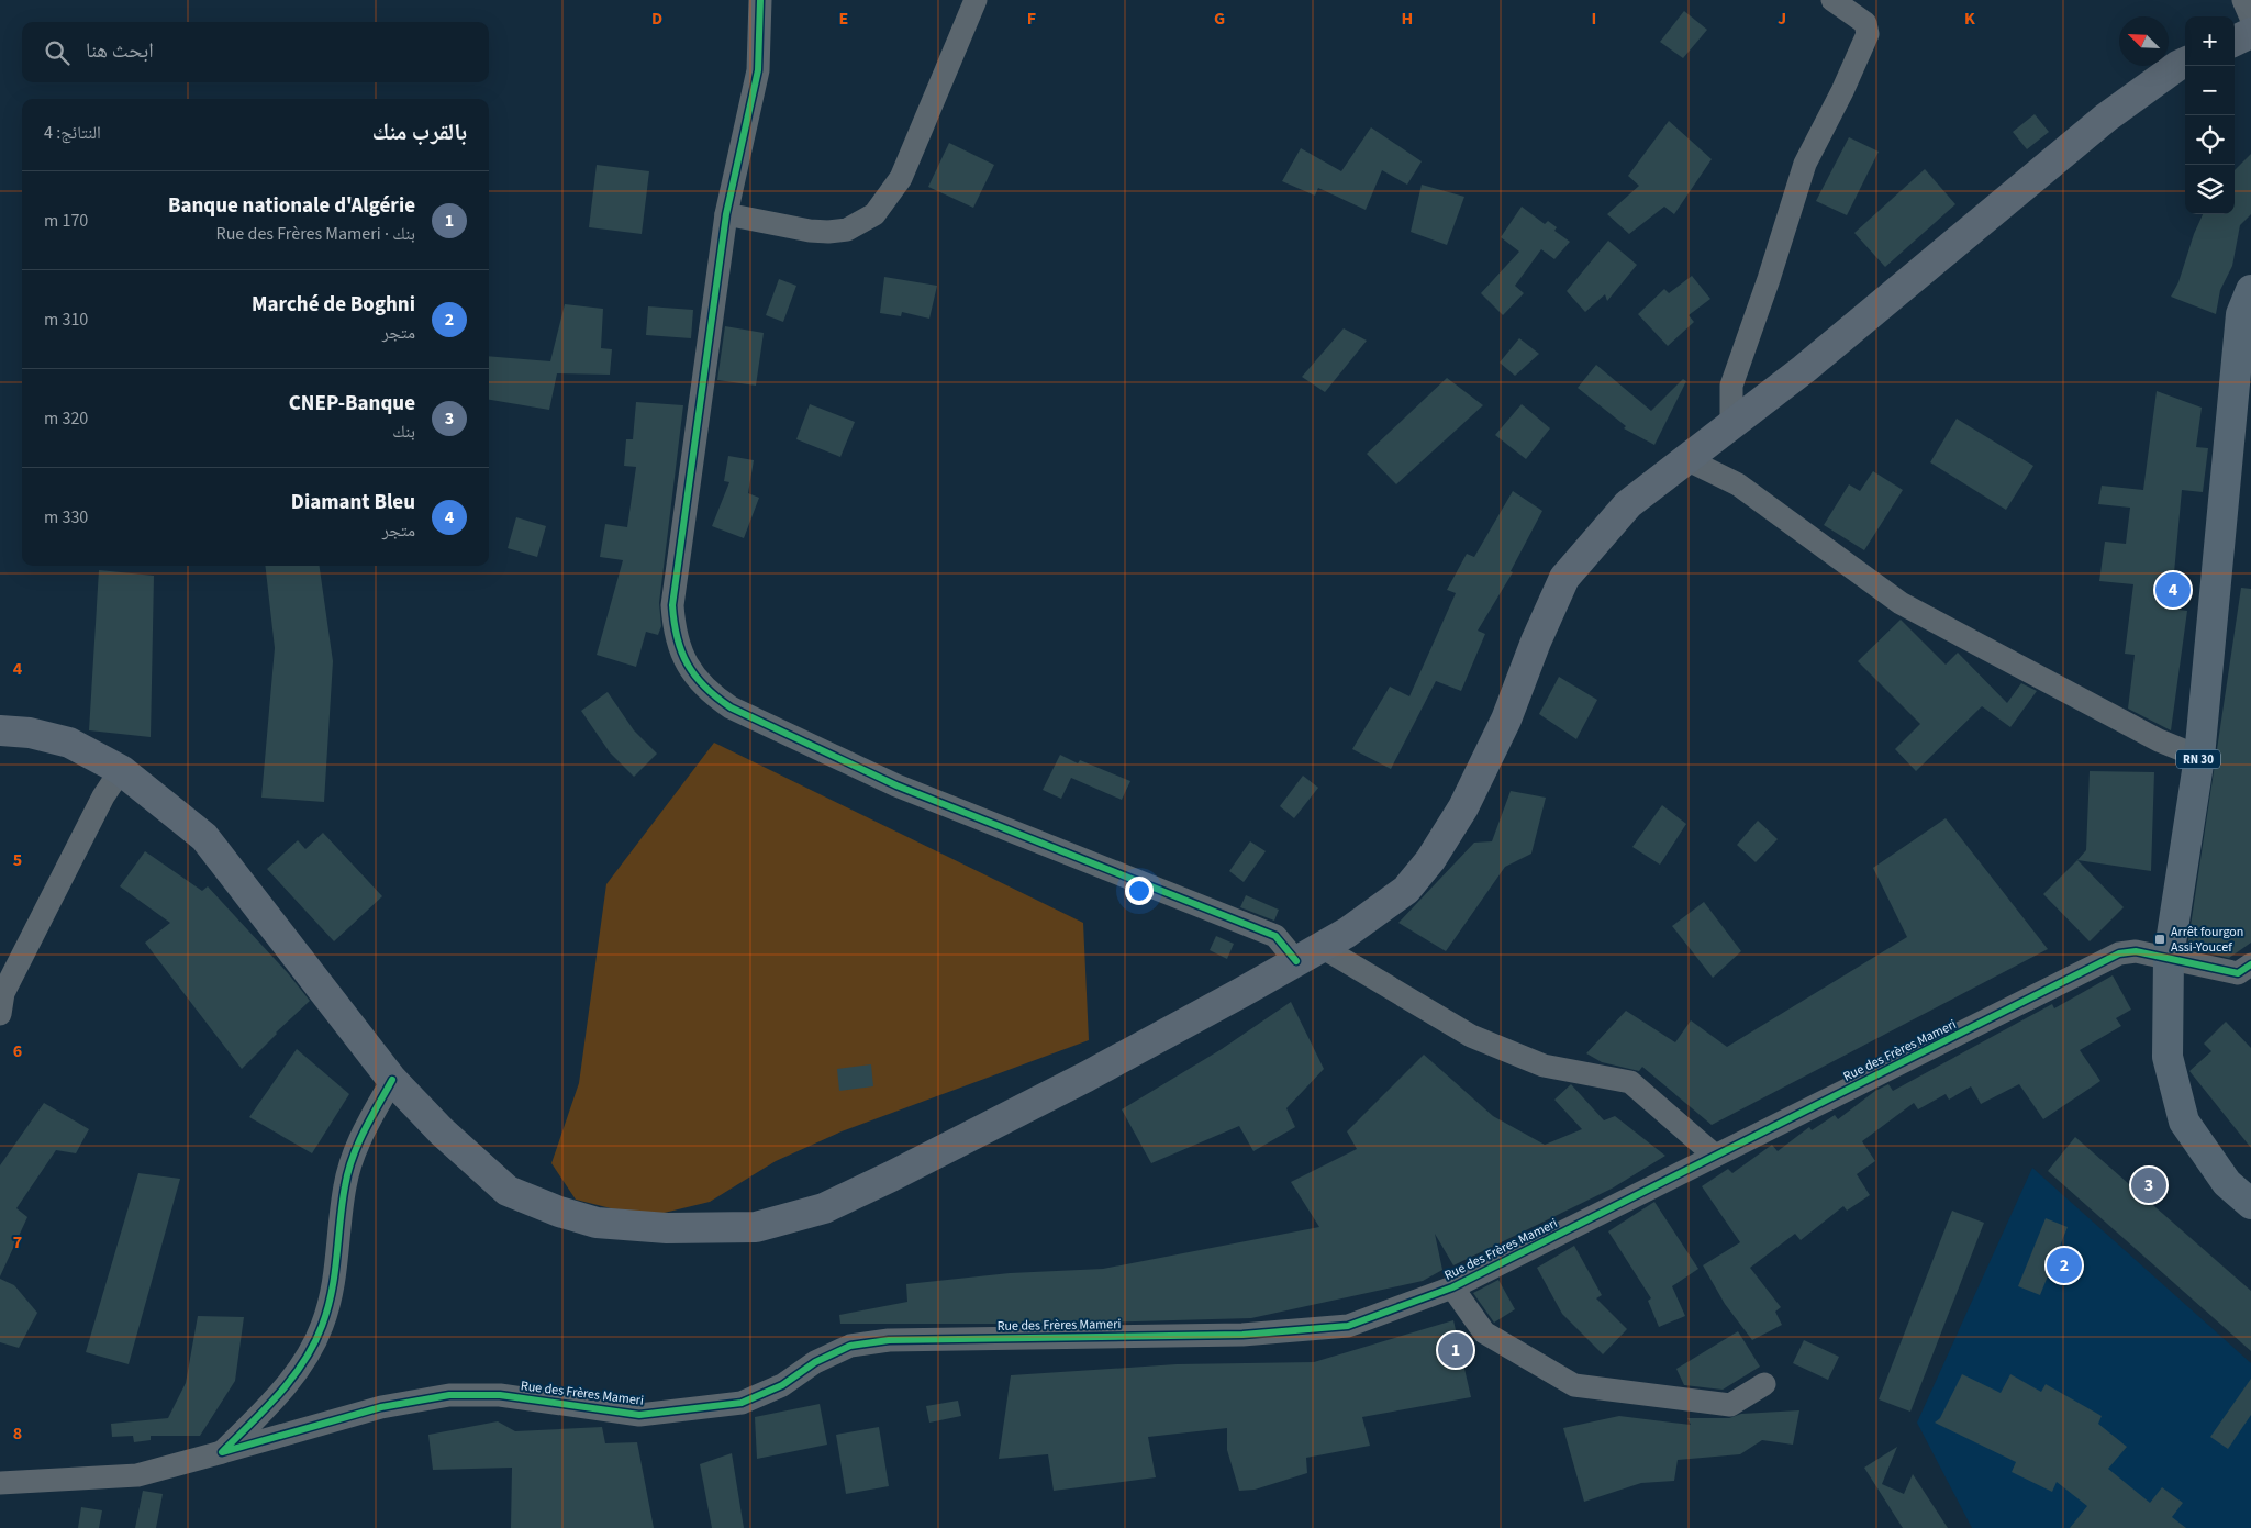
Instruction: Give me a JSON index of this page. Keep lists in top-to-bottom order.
{
  "streets": {
    "main road": ["RN 30"],
    "street": ["Rue des Frères Mameri"]
  },
  "crossings": [
    ["RN 30", "Rue des Frères Mameri"]
  ],
  "places": {
    "transit": ["Arrêt fourgon Assi-Youcef"]
  },
  "north": "top left",
  "page": {
    "map_buttons": ["+", "−"],
    "search": "ابحث هنا",
    "heading": ["بالقرب منك", "النتائج: 4"],
    "list": [
      {
        "mark": "1",
        "name": "Banque nationale d'Algérie",
        "note": "بنك · Rue des Frères Mameri",
        "value": "170 m"
      },
      {
        "mark": "2",
        "name": "Marché de Boghni",
        "note": "متجر",
        "value": "310 m"
      },
      {
        "mark": "3",
        "name": "CNEP-Banque",
        "note": "بنك",
        "value": "320 m"
      },
      {
        "mark": "4",
        "name": "Diamant Bleu",
        "note": "متجر",
        "value": "330 m"
      }
    ],
    "pins": [
      "4",
      "3",
      "2",
      "1"
    ]
  },
  "grid": {
    "columns": [
      "D",
      "E",
      "F",
      "G",
      "H",
      "I",
      "J",
      "K"
    ],
    "rows": [
      "4",
      "5",
      "6",
      "7",
      "8"
    ]
  }
}
